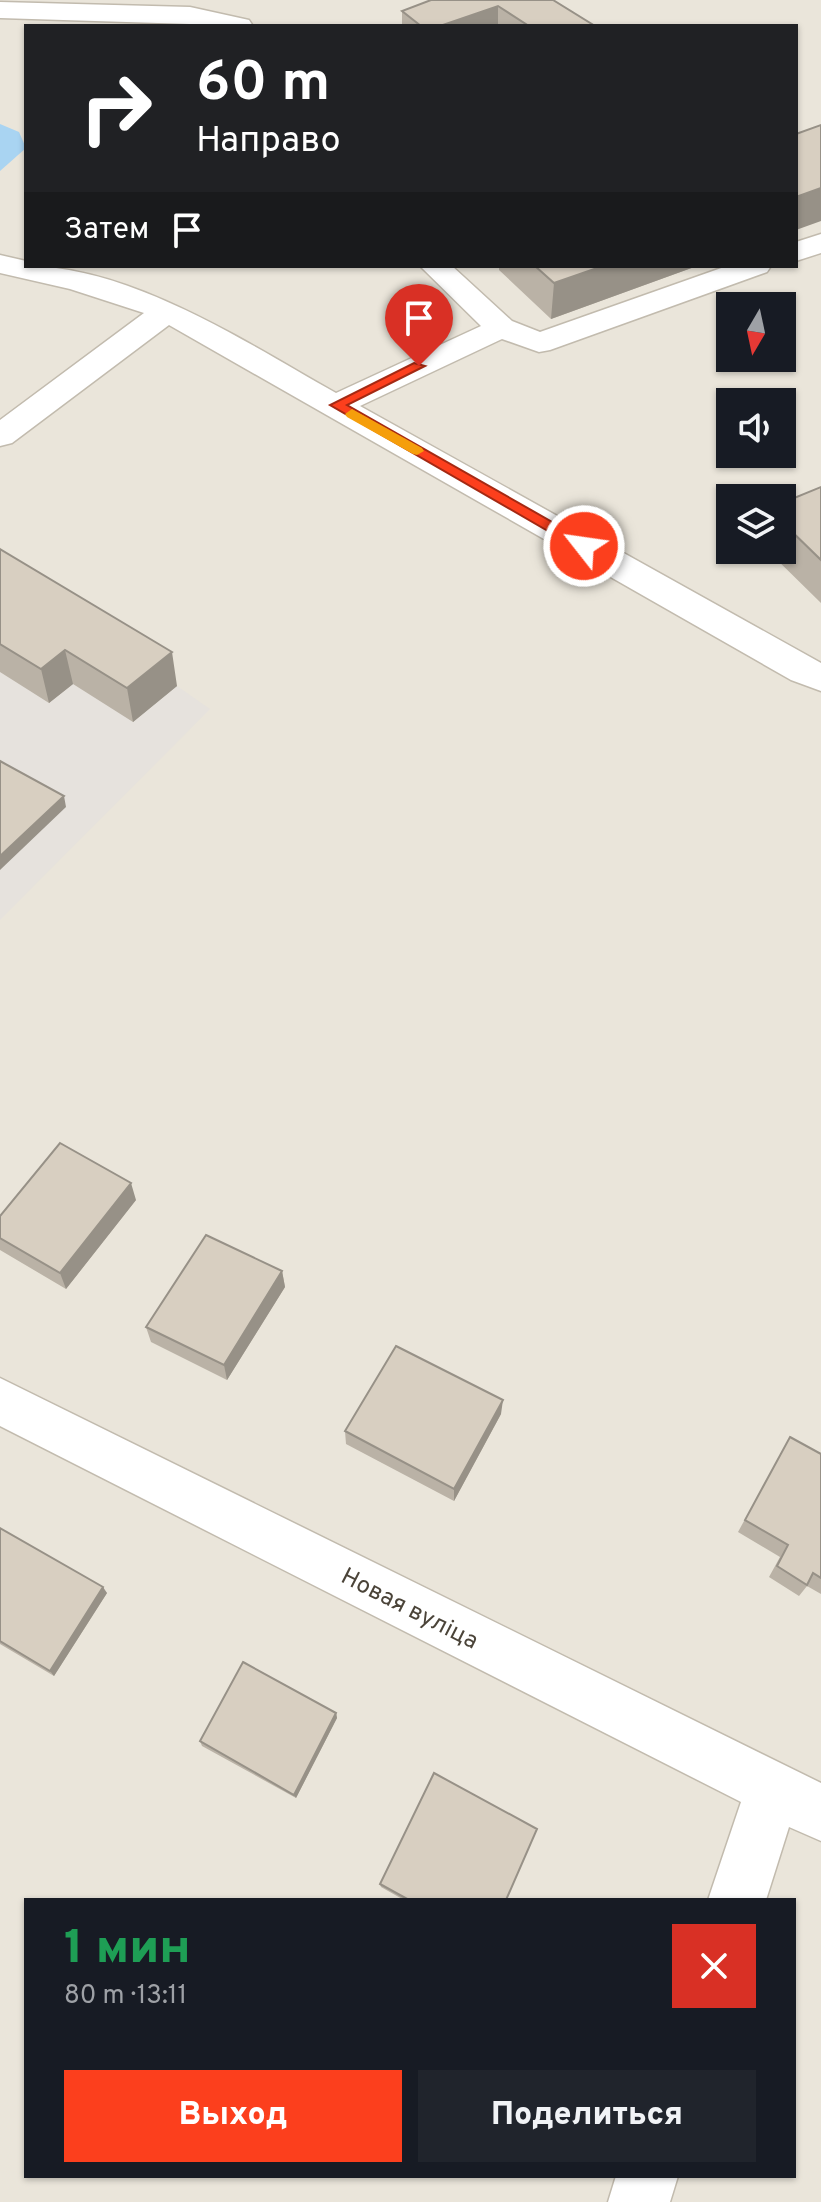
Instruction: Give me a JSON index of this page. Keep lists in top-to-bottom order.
{
  "streets": {
    "street": ["Новая вуліца"]
  },
  "north": "bottom",
  "page": {
    "turn": ["60 m", "Направо"],
    "then": "Затем",
    "heading": ["1 мин", "80 m · 13:11"],
    "buttons": ["Выход", "Поделиться"]
  }
}
